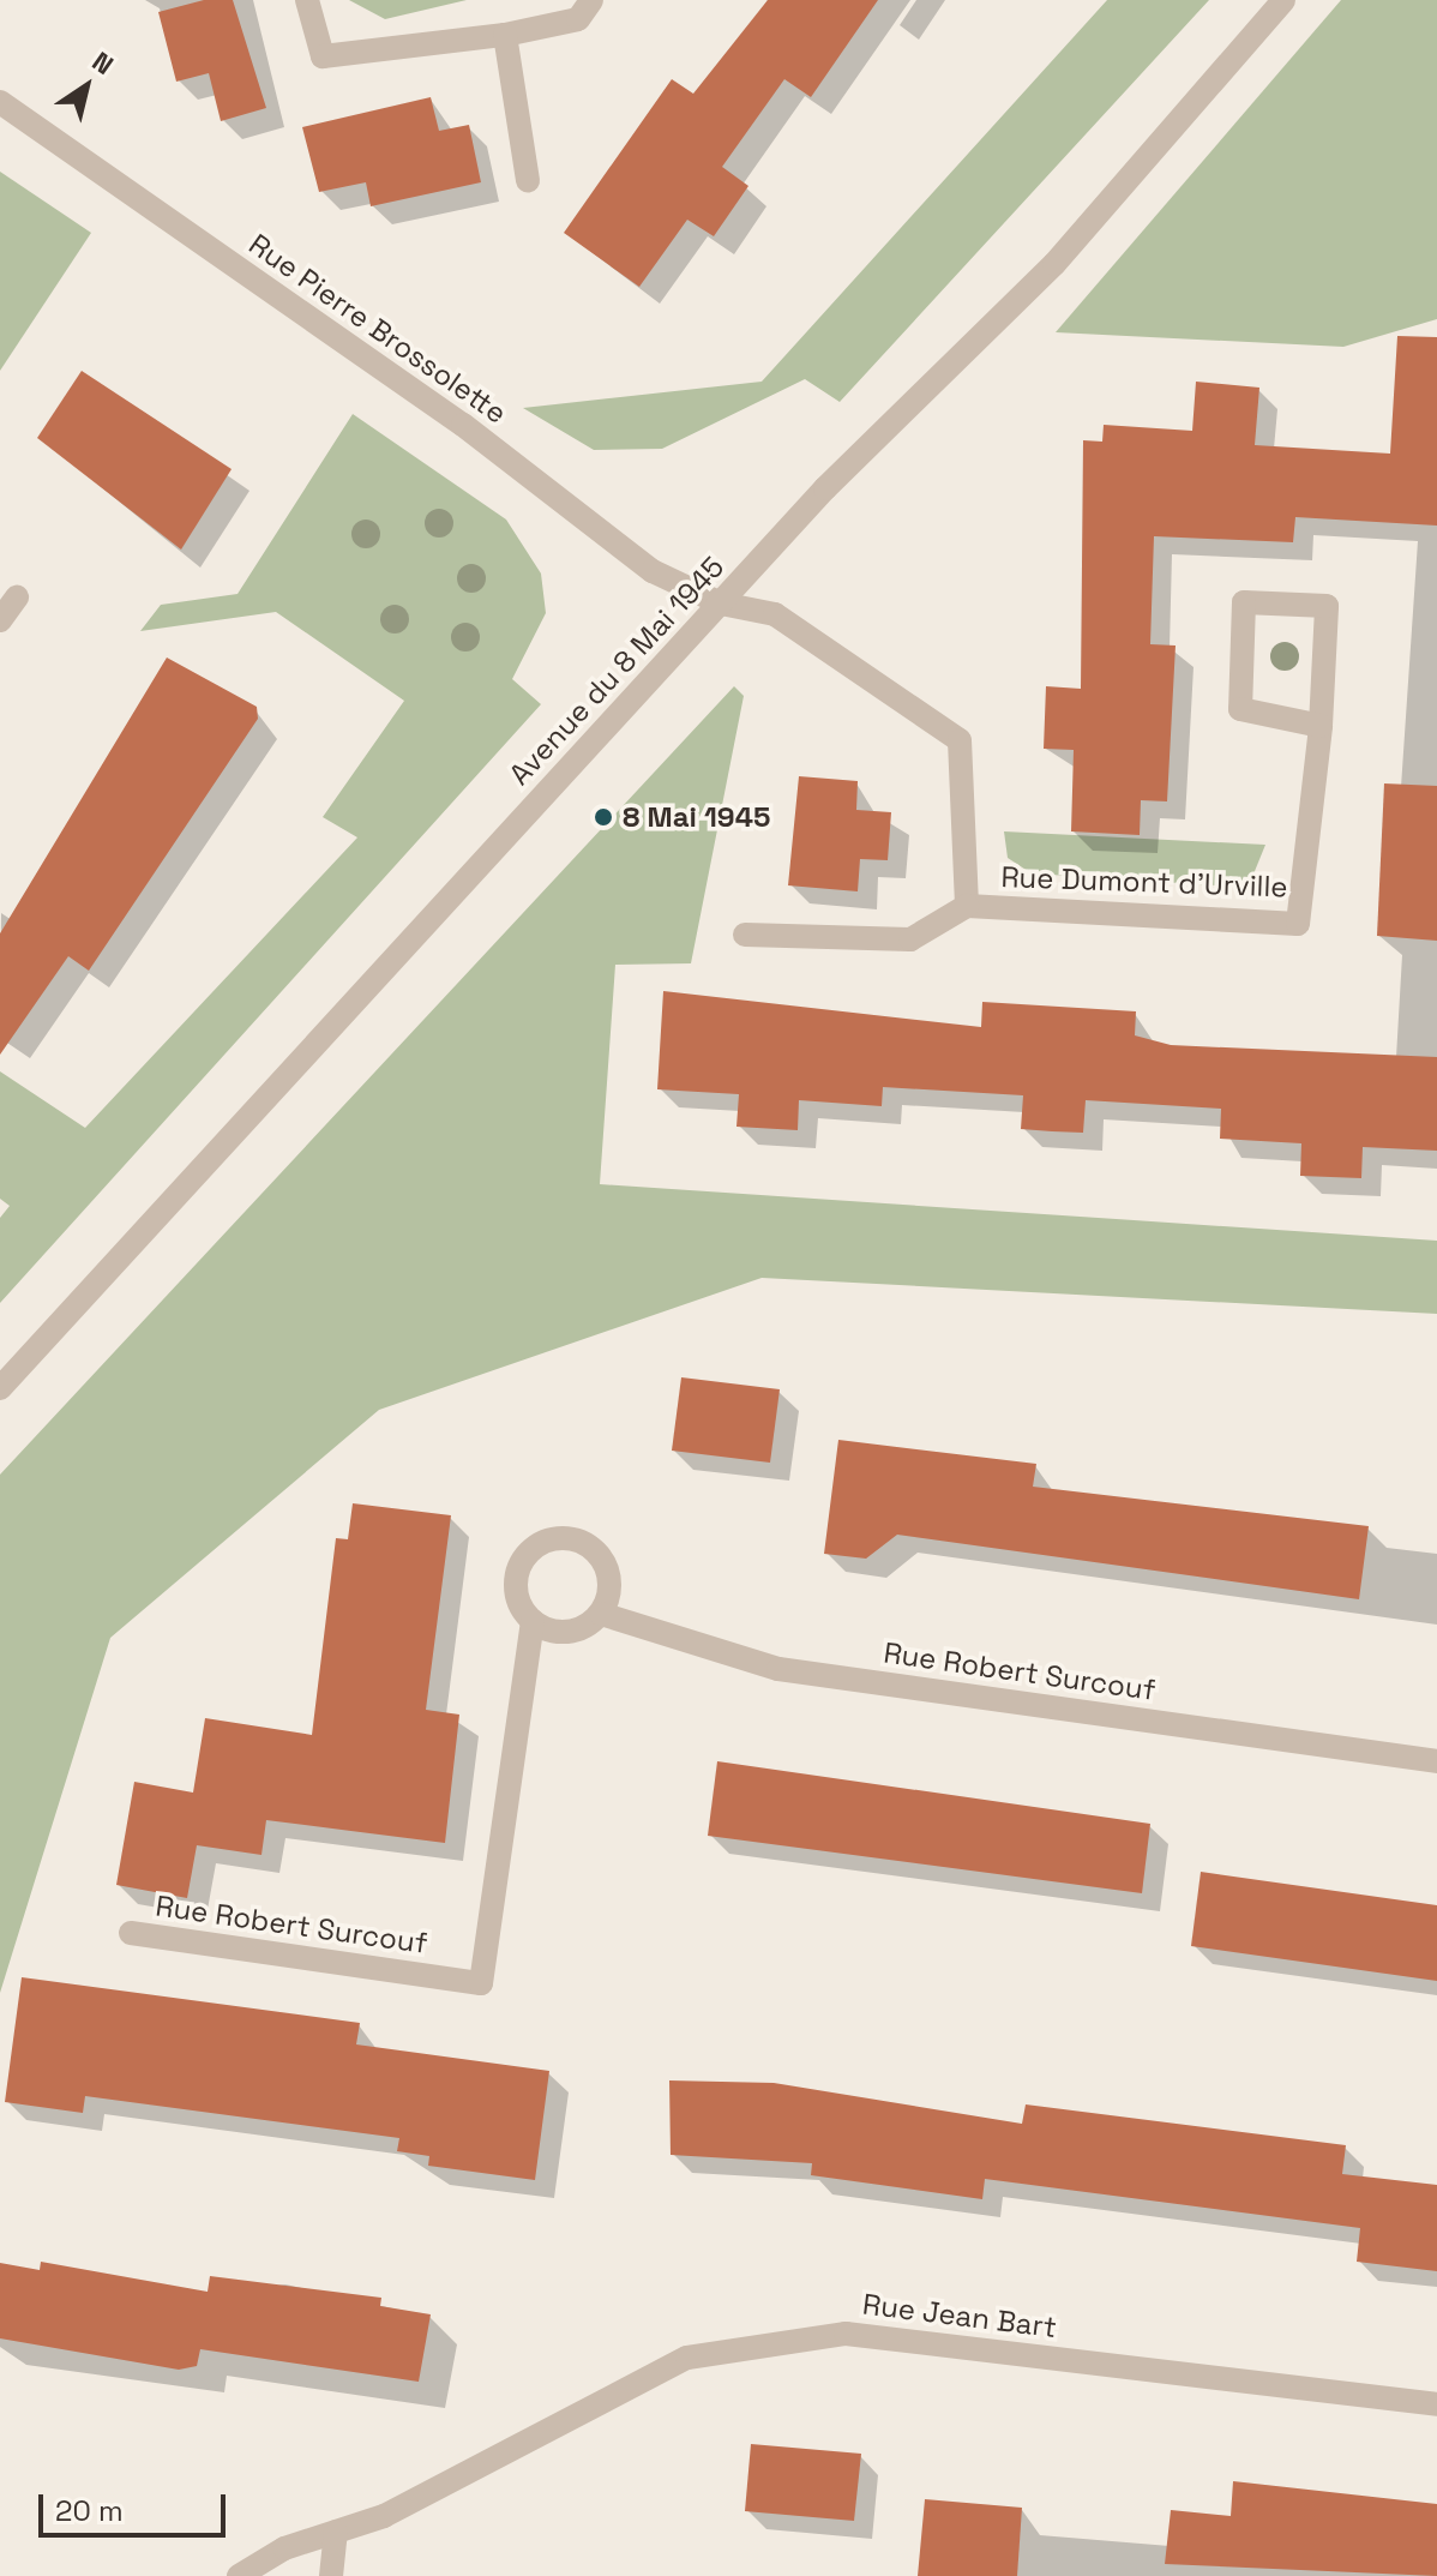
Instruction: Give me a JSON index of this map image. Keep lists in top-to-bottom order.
{
  "streets": {
    "street": [
      "Rue Pierre Brossolette",
      "Avenue du 8 Mai 1945",
      "Rue Dumont d'Urville",
      "Rue Robert Surcouf",
      "Rue Jean Bart"
    ]
  },
  "crossings": [
    ["Rue Pierre Brossolette", "Avenue du 8 Mai 1945"],
    ["Rue Pierre Brossolette", "Rue Dumont d'Urville"],
    ["Avenue du 8 Mai 1945", "Rue Dumont d'Urville"]
  ],
  "places": ["8 Mai 1945"],
  "scale_bar": "20 m",
  "north": "top right"
}
